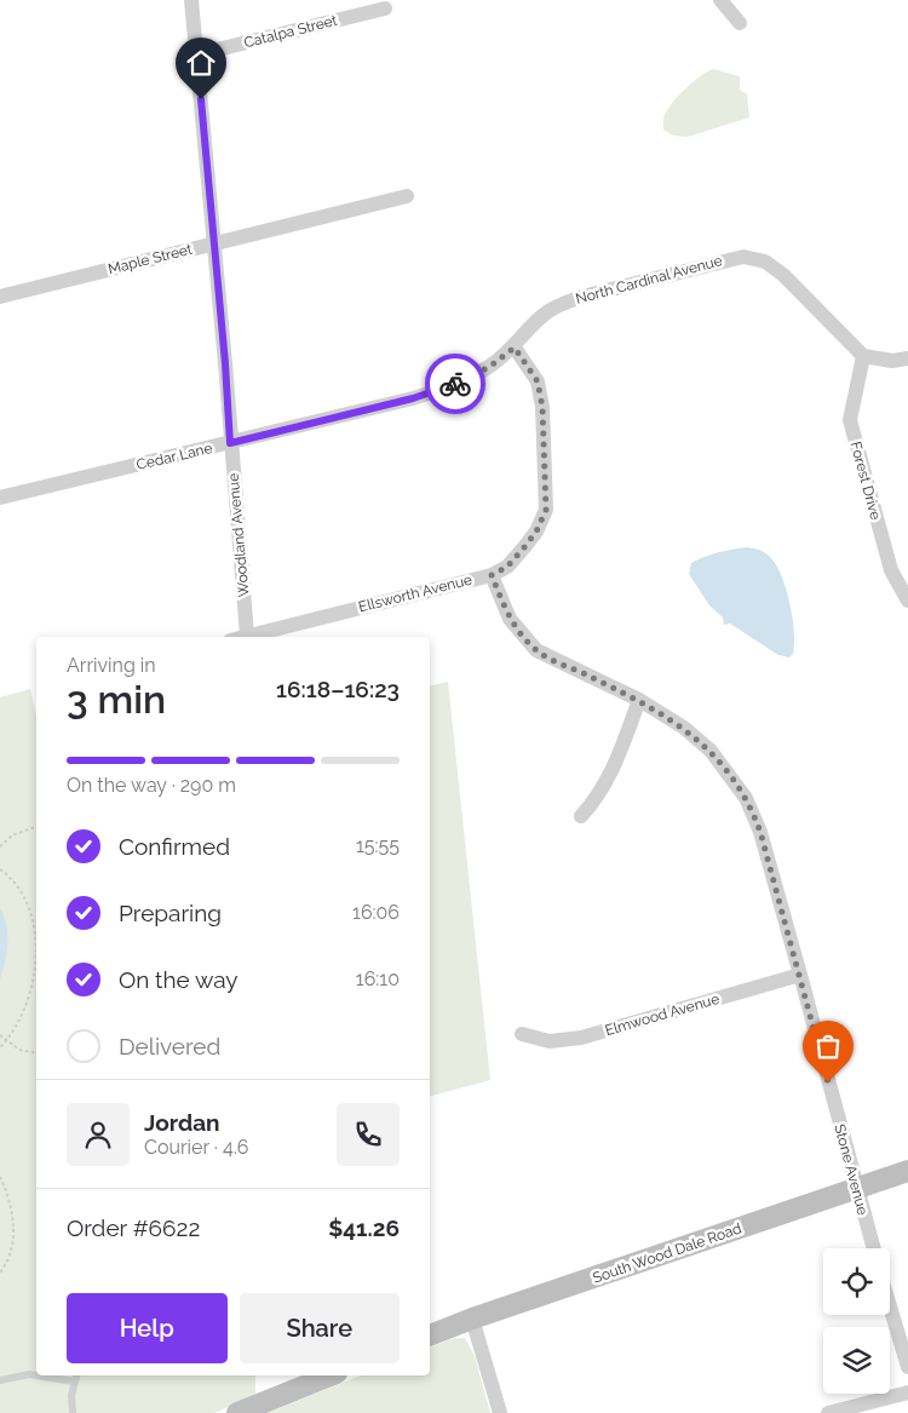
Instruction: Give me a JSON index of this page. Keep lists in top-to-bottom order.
{
  "streets": {
    "main road": ["South Wood Dale Road"],
    "street": [
      "Catalpa Street",
      "Maple Street",
      "North Cardinal Avenue",
      "Cedar Lane",
      "Forest Drive",
      "Woodland Avenue",
      "Ellsworth Avenue",
      "Elmwood Avenue",
      "Stone Avenue"
    ]
  },
  "crossings": [
    ["Catalpa Street", "Woodland Avenue"],
    ["Maple Street", "Woodland Avenue"],
    ["North Cardinal Avenue", "Cedar Lane"],
    ["North Cardinal Avenue", "Forest Drive"],
    ["North Cardinal Avenue", "Ellsworth Avenue"],
    ["Cedar Lane", "Woodland Avenue"],
    ["Cedar Lane", "Ellsworth Avenue"],
    ["Woodland Avenue", "Ellsworth Avenue"],
    ["Ellsworth Avenue", "Stone Avenue"],
    ["Elmwood Avenue", "Stone Avenue"],
    ["Stone Avenue", "South Wood Dale Road"]
  ],
  "page": {
    "heading": ["3 min", "Arriving in", "16:18–16:23"],
    "panel": [
      "Jordan",
      "Courier · 4.6",
      "Order #6622",
      "$41.26"
    ],
    "bar": "On the way · 290 m",
    "list": [
      ["Confirmed", "15:55"],
      ["Preparing", "16:06"],
      ["On the way", "16:10"],
      "Delivered"
    ],
    "buttons": ["Help", "Share"]
  }
}
